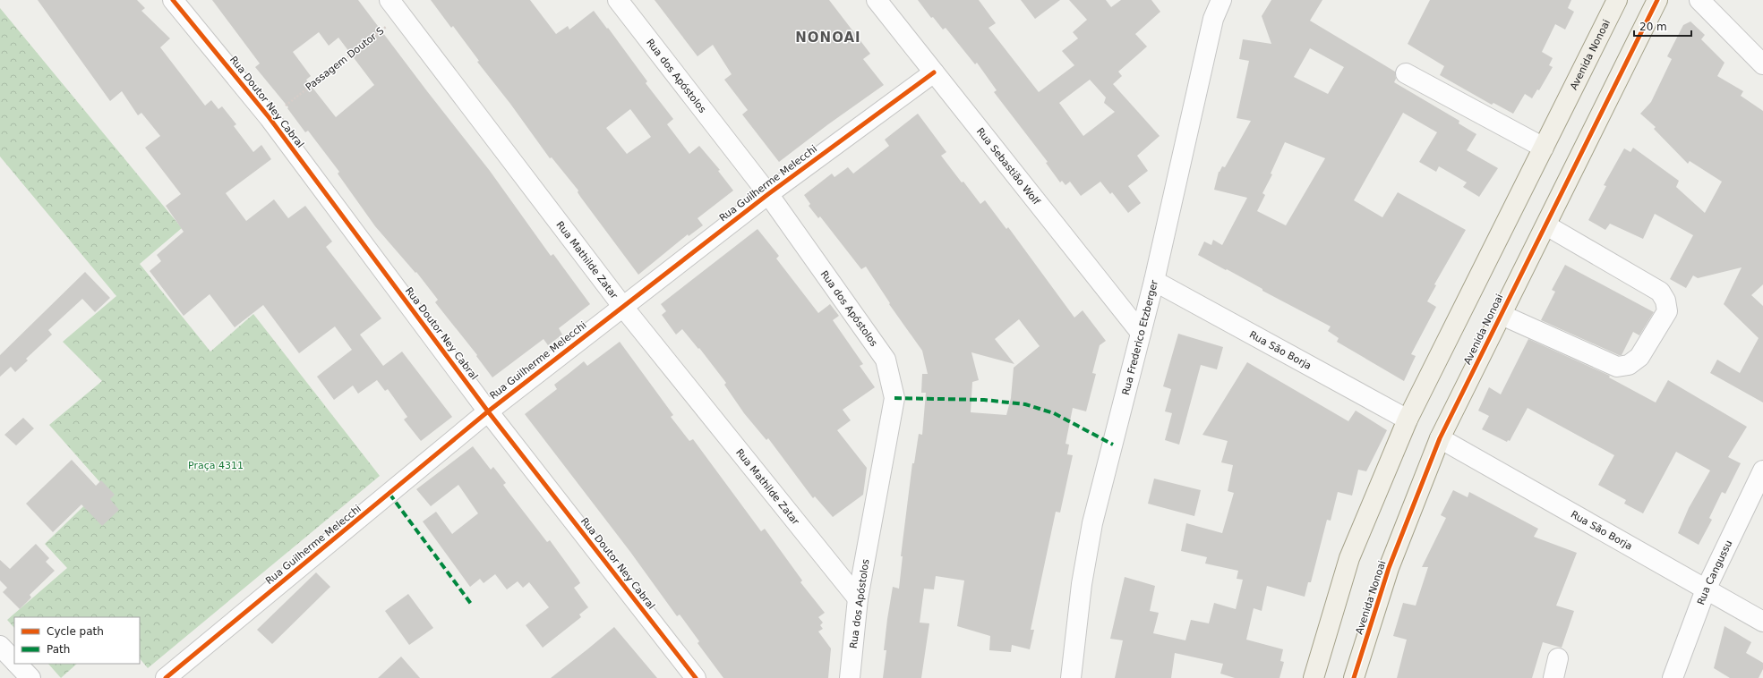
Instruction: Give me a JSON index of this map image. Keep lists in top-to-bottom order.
{
  "streets": {
    "main road": ["Avenida Nonoai"],
    "street": [
      "Rua dos Apóstolos",
      "Rua Doutor Ney Cabral",
      "Rua Sebastião Wolf",
      "Rua Guilherme Melecchi",
      "Rua Mathilde Zatar",
      "Rua Frederico Etzberger",
      "Rua São Borja",
      "Rua Cangussu"
    ],
    "path": ["Passagem Doutor S"]
  },
  "crossings": [
    ["Avenida Nonoai", "Rua São Borja"],
    ["Passagem Doutor S", "Rua Doutor Ney Cabral"],
    ["Passagem Doutor S", "Rua Mathilde Zatar"],
    ["Rua dos Apóstolos", "Rua Guilherme Melecchi"],
    ["Rua dos Apóstolos", "Rua Mathilde Zatar"],
    ["Rua Doutor Ney Cabral", "Rua Guilherme Melecchi"],
    ["Rua Sebastião Wolf", "Rua Guilherme Melecchi"],
    ["Rua Sebastião Wolf", "Rua Frederico Etzberger"],
    ["Rua Guilherme Melecchi", "Rua Mathilde Zatar"],
    ["Rua Frederico Etzberger", "Rua São Borja"],
    ["Rua São Borja", "Rua Cangussu"]
  ],
  "districts": ["NONOAI"],
  "parks": ["Praça 4311"],
  "legend": ["Cycle path", "Path"],
  "scale_bar": "20 m"
}
